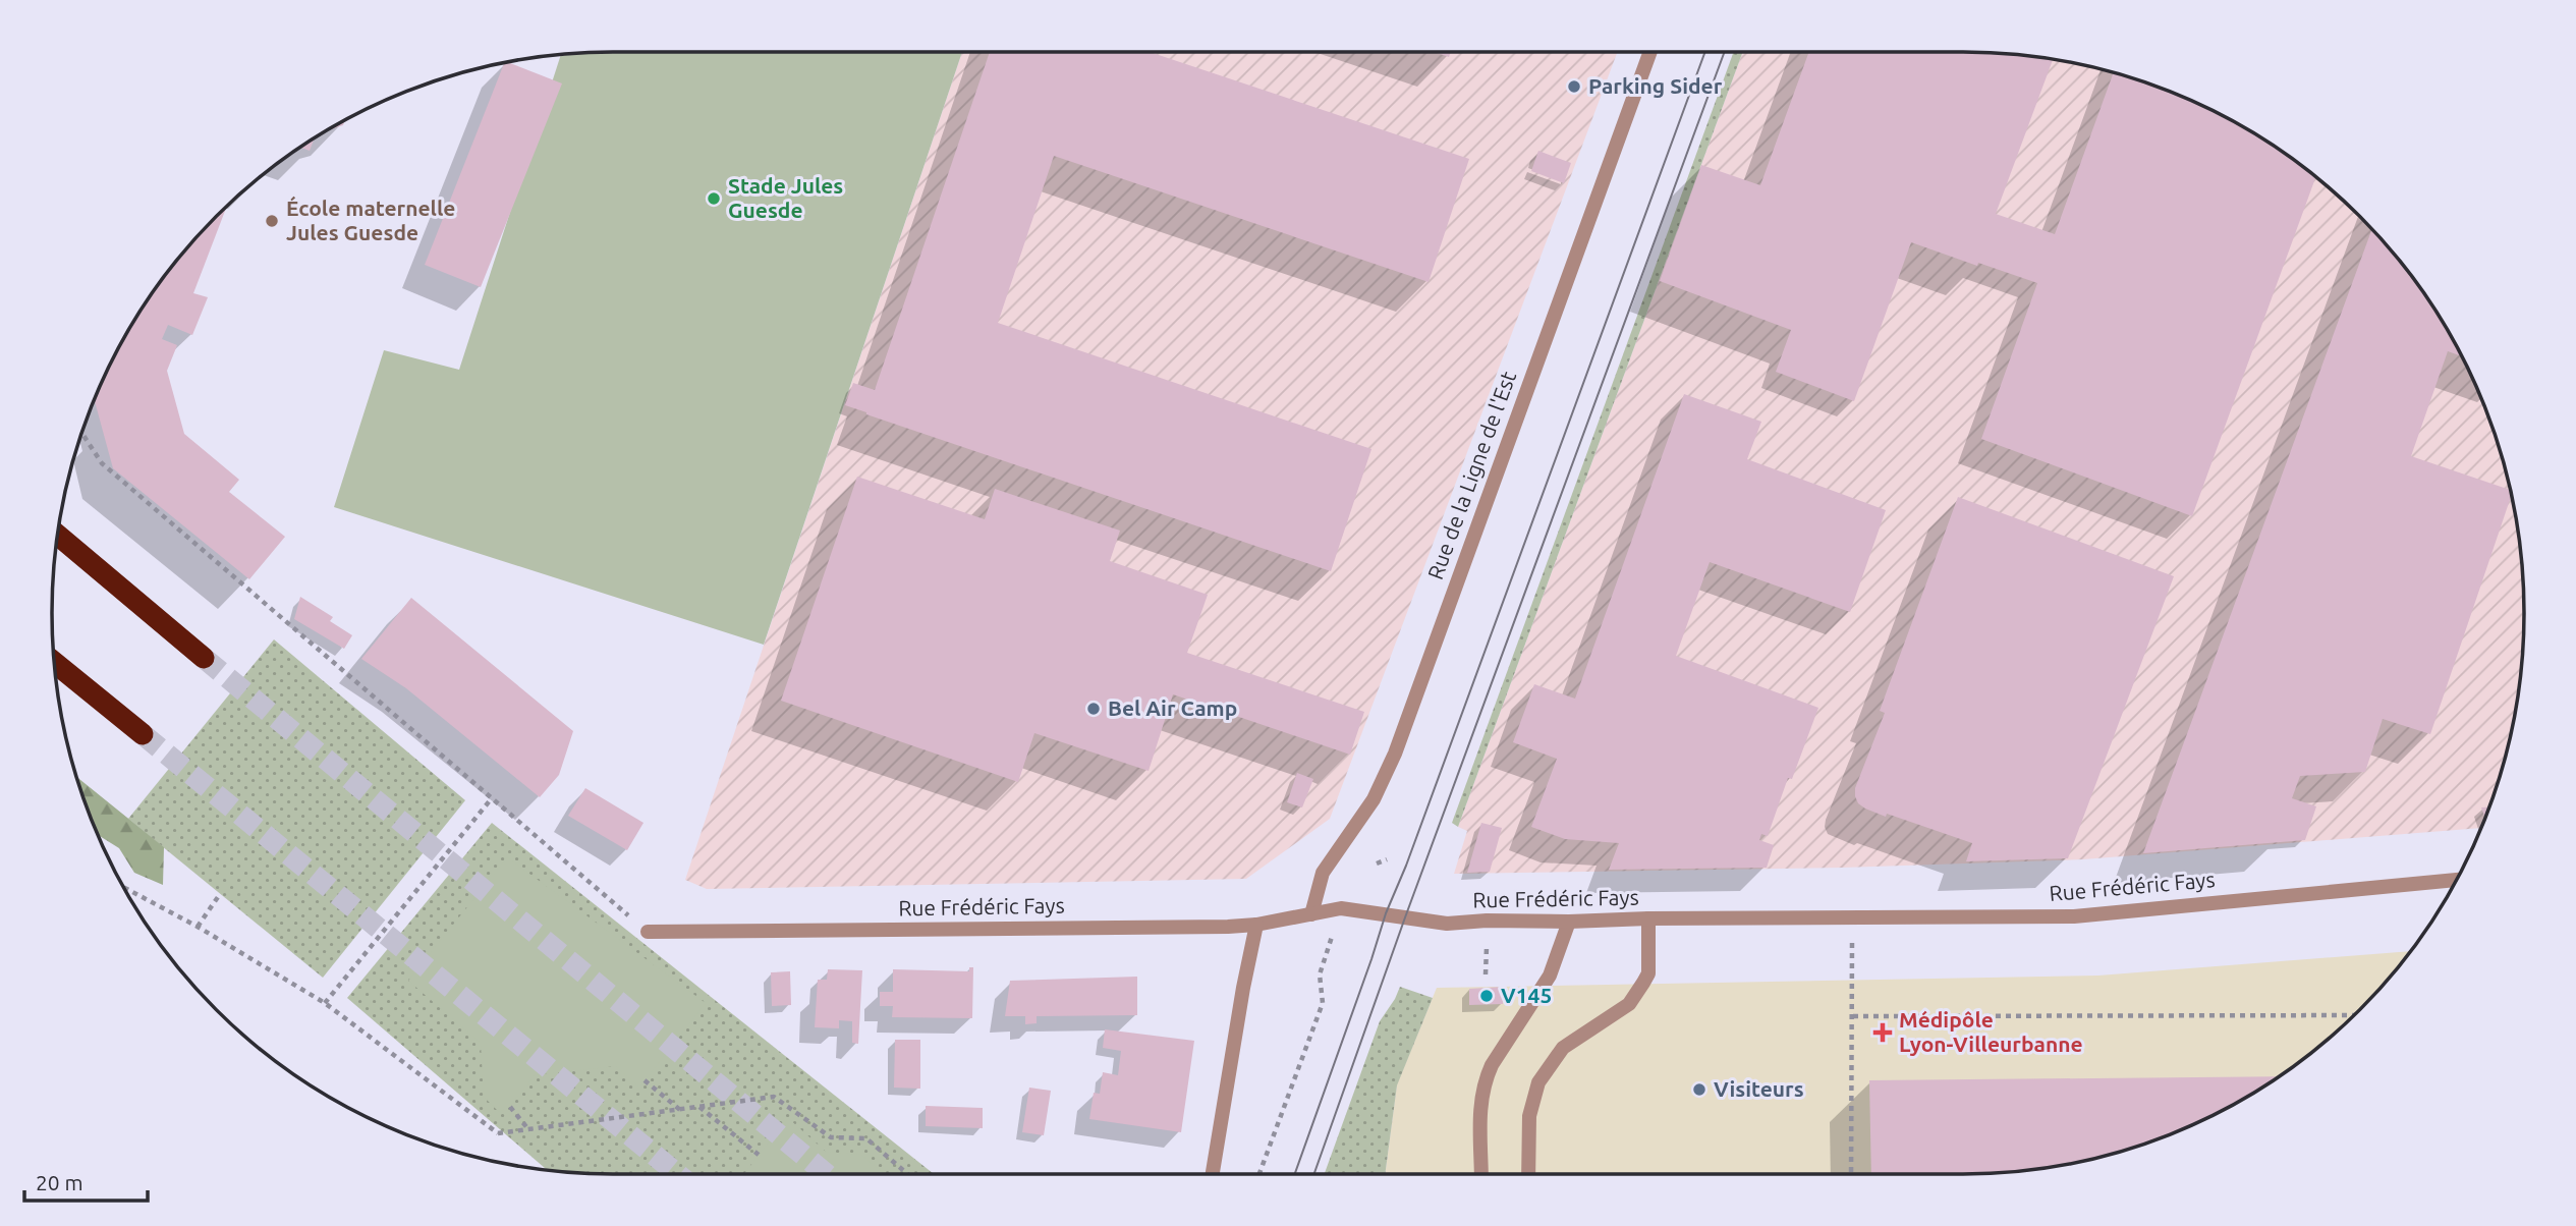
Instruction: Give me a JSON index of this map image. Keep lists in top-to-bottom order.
{
  "streets": {
    "street": ["Rue de la Ligne de l'Est", "Rue Frédéric Fays"]
  },
  "crossings": [
    ["Rue de la Ligne de l'Est", "Rue Frédéric Fays"]
  ],
  "places": {
    "other": [
      "Parking Sider",
      "Stade Jules Guesde",
      "École maternelle Jules Guesde",
      "Bel Air Camp",
      "V145",
      "Visiteurs"
    ],
    "health": ["Médipôle Lyon-Villeurbanne"]
  },
  "scale_bar": "20 m"
}
